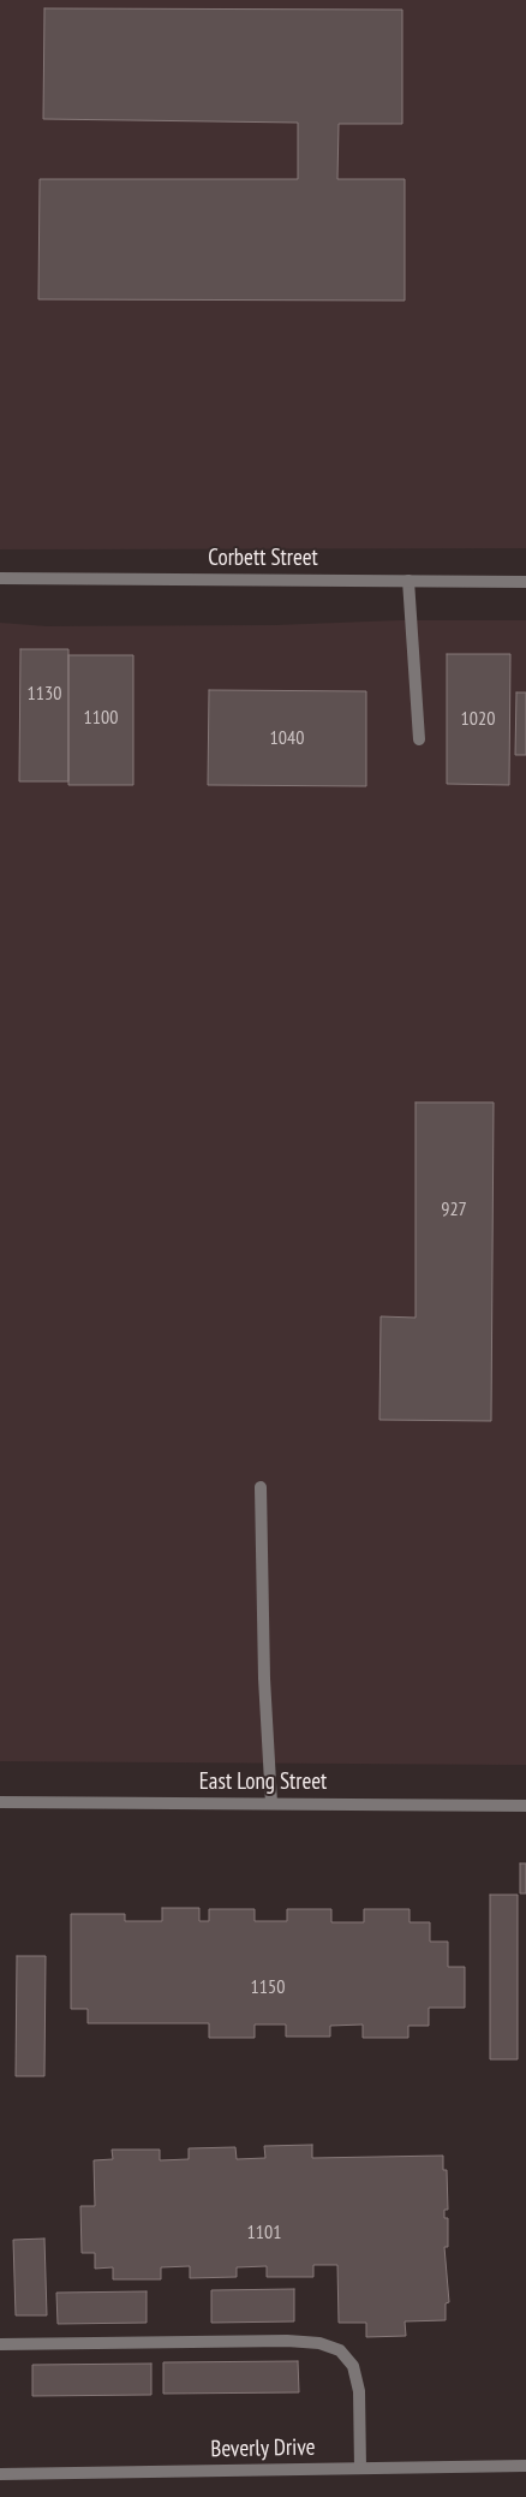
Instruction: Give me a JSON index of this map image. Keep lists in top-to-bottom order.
{
  "streets": {
    "street": ["Corbett Street", "East Long Street", "Beverly Drive"]
  },
  "house_numbers": [
    "1130",
    "1100",
    "1020",
    "1040",
    "927",
    "1150",
    "1101"
  ]
}
